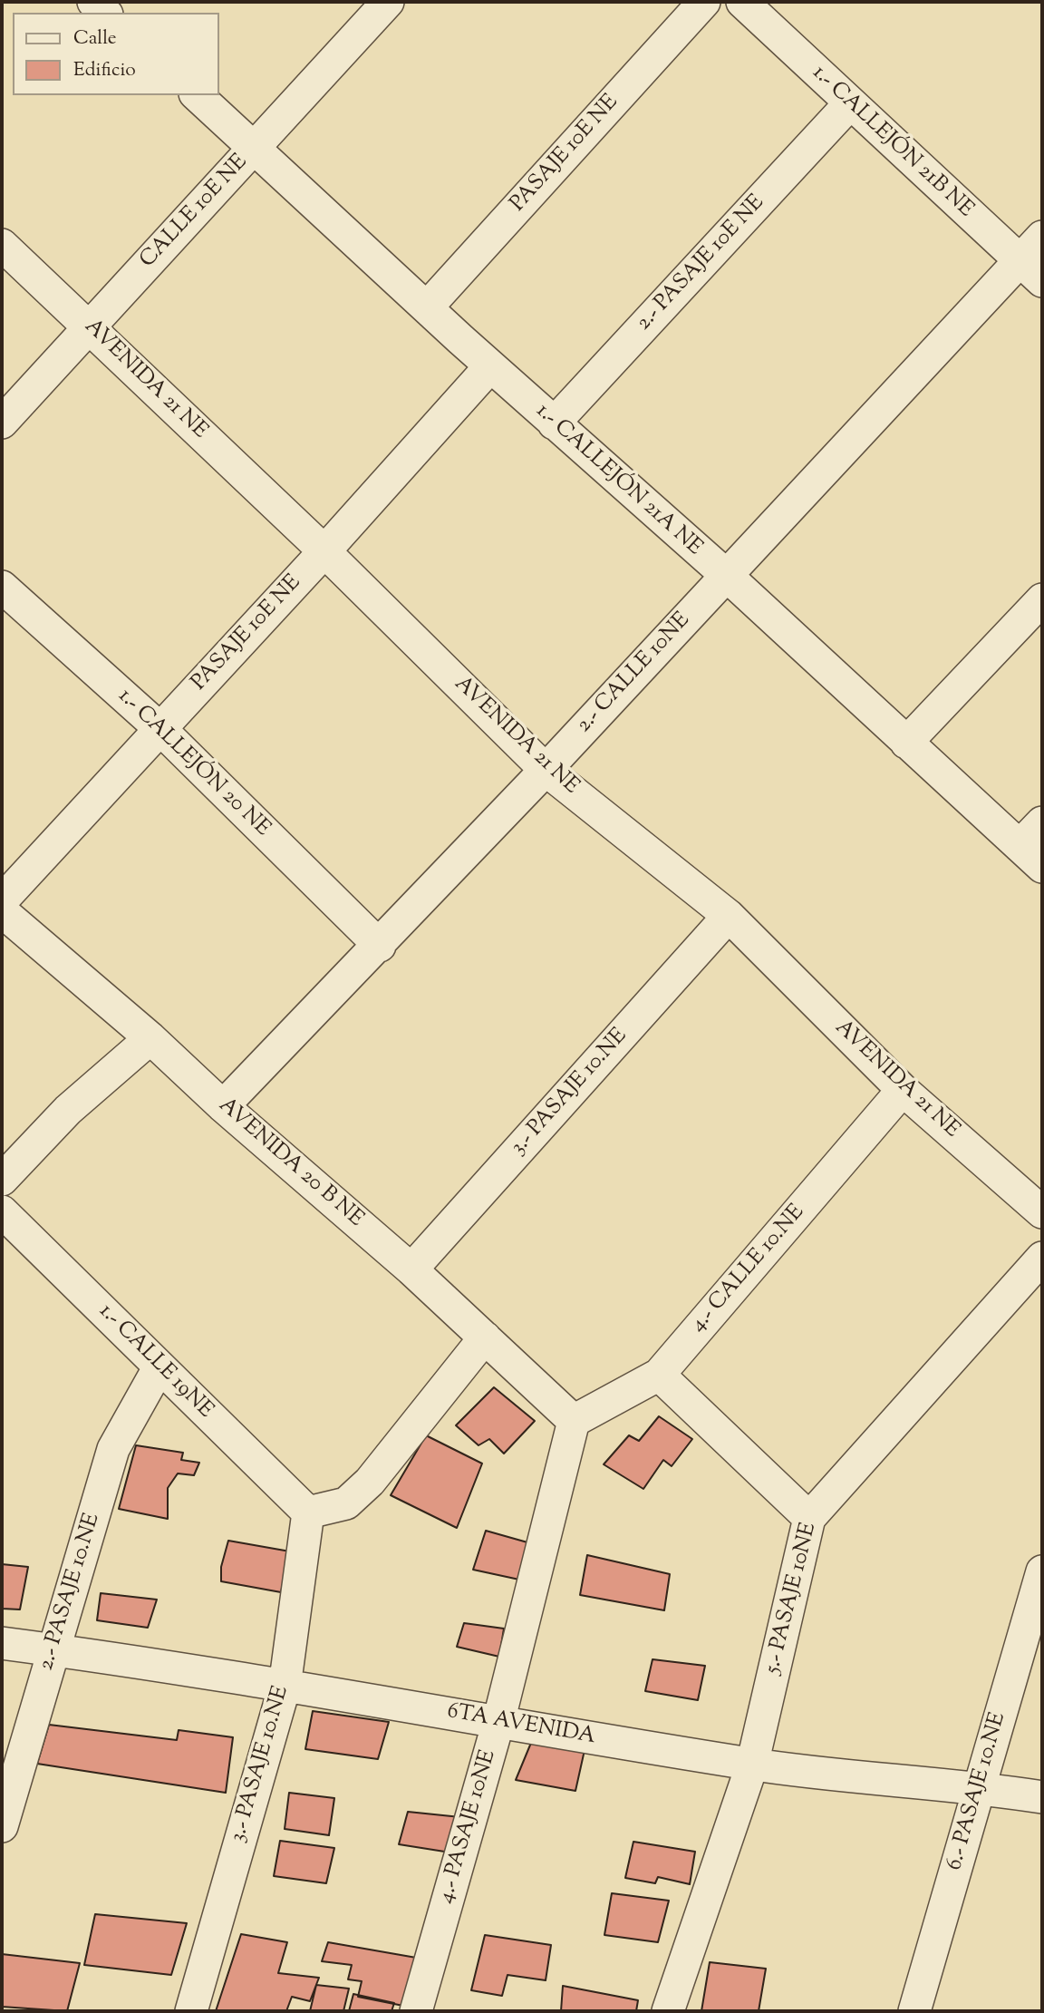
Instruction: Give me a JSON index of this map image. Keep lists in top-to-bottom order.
{
  "streets": {
    "street": [
      "1.- CALLEJÓN 21B NE",
      "PASAJE 10E NE",
      "CALLE 10E NE",
      "2.- PASAJE 10E NE",
      "AVENIDA 21 NE",
      "1.- CALLEJÓN 21A NE",
      "2.- CALLE 10NE",
      "1.- CALLEJÓN 20 NE",
      "3.- PASAJE 10.NE",
      "AVENIDA 20 B NE",
      "4.- CALLE 10.NE",
      "1.- CALLE 19NE",
      "2.- PASAJE 10.NE",
      "5.- PASAJE 10NE",
      "6TA AVENIDA",
      "6.- PASAJE 10.NE",
      "4.- PASAJE 10NE"
    ]
  },
  "crossings": [
    ["1.- CALLEJÓN 21B NE", "2.- PASAJE 10E NE"],
    ["1.- CALLEJÓN 21B NE", "2.- CALLE 10NE"],
    ["PASAJE 10E NE", "AVENIDA 21 NE"],
    ["PASAJE 10E NE", "1.- CALLEJÓN 21A NE"],
    ["PASAJE 10E NE", "1.- CALLEJÓN 20 NE"],
    ["CALLE 10E NE", "AVENIDA 21 NE"],
    ["CALLE 10E NE", "1.- CALLEJÓN 21A NE"],
    ["2.- PASAJE 10E NE", "1.- CALLEJÓN 21A NE"],
    ["AVENIDA 21 NE", "2.- CALLE 10NE"],
    ["AVENIDA 21 NE", "3.- PASAJE 10.NE"],
    ["AVENIDA 21 NE", "4.- CALLE 10.NE"],
    ["1.- CALLEJÓN 21A NE", "2.- CALLE 10NE"],
    ["2.- CALLE 10NE", "1.- CALLEJÓN 20 NE"],
    ["2.- CALLE 10NE", "AVENIDA 20 B NE"],
    ["3.- PASAJE 10.NE", "AVENIDA 20 B NE"],
    ["3.- PASAJE 10.NE", "1.- CALLE 19NE"],
    ["3.- PASAJE 10.NE", "6TA AVENIDA"],
    ["AVENIDA 20 B NE", "4.- CALLE 10.NE"],
    ["AVENIDA 20 B NE", "4.- PASAJE 10NE"],
    ["4.- CALLE 10.NE", "4.- PASAJE 10NE"],
    ["1.- CALLE 19NE", "2.- PASAJE 10.NE"],
    ["2.- PASAJE 10.NE", "6TA AVENIDA"],
    ["5.- PASAJE 10NE", "6TA AVENIDA"],
    ["6TA AVENIDA", "6.- PASAJE 10.NE"],
    ["6TA AVENIDA", "4.- PASAJE 10NE"]
  ],
  "legend": ["Calle", "Edificio"]
}
